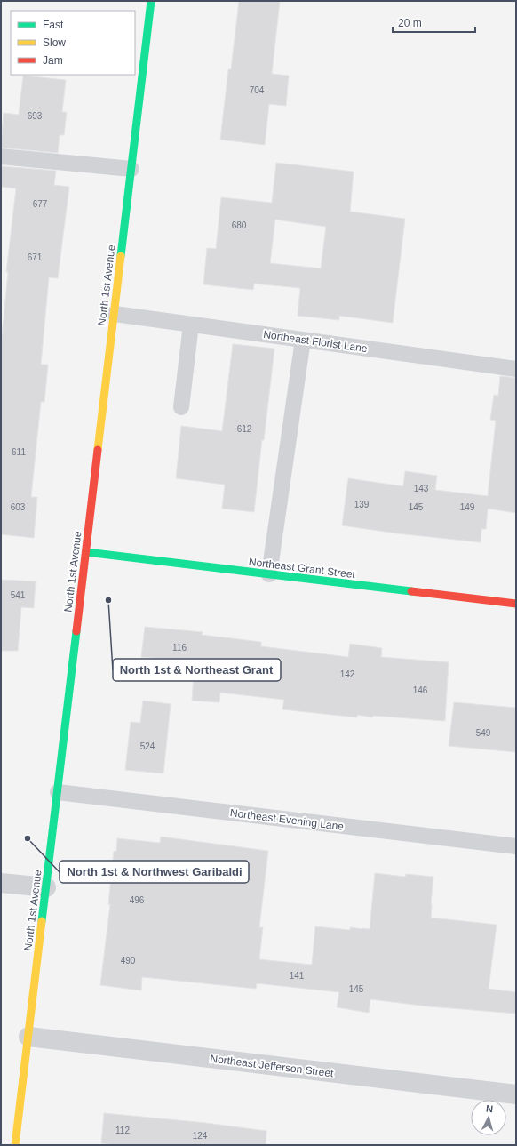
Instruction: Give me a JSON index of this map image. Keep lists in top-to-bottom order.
{
  "streets": {
    "main road": ["North 1st Avenue", "Northeast Grant Street"],
    "street": ["Northeast Jefferson Street"],
    "lane": ["Northeast Florist Lane", "Northeast Evening Lane"]
  },
  "crossings": [
    ["North 1st Avenue", "Northeast Florist Lane"],
    ["North 1st Avenue", "Northeast Grant Street"],
    ["North 1st Avenue", "Northeast Evening Lane"],
    ["North 1st Avenue", "Northeast Jefferson Street"]
  ],
  "places": ["North 1st & Northeast Grant", "North 1st & Northwest Garibaldi"],
  "house_numbers": [
    "704",
    "693",
    "677",
    "680",
    "671",
    "612",
    "611",
    "143",
    "139",
    "603",
    "145",
    "149",
    "541",
    "116",
    "142",
    "146",
    "549",
    "524",
    "496",
    "490",
    "141",
    "145",
    "112",
    "124"
  ],
  "legend": ["Fast", "Slow", "Jam"],
  "scale_bar": "20 m",
  "north": "top"
}
